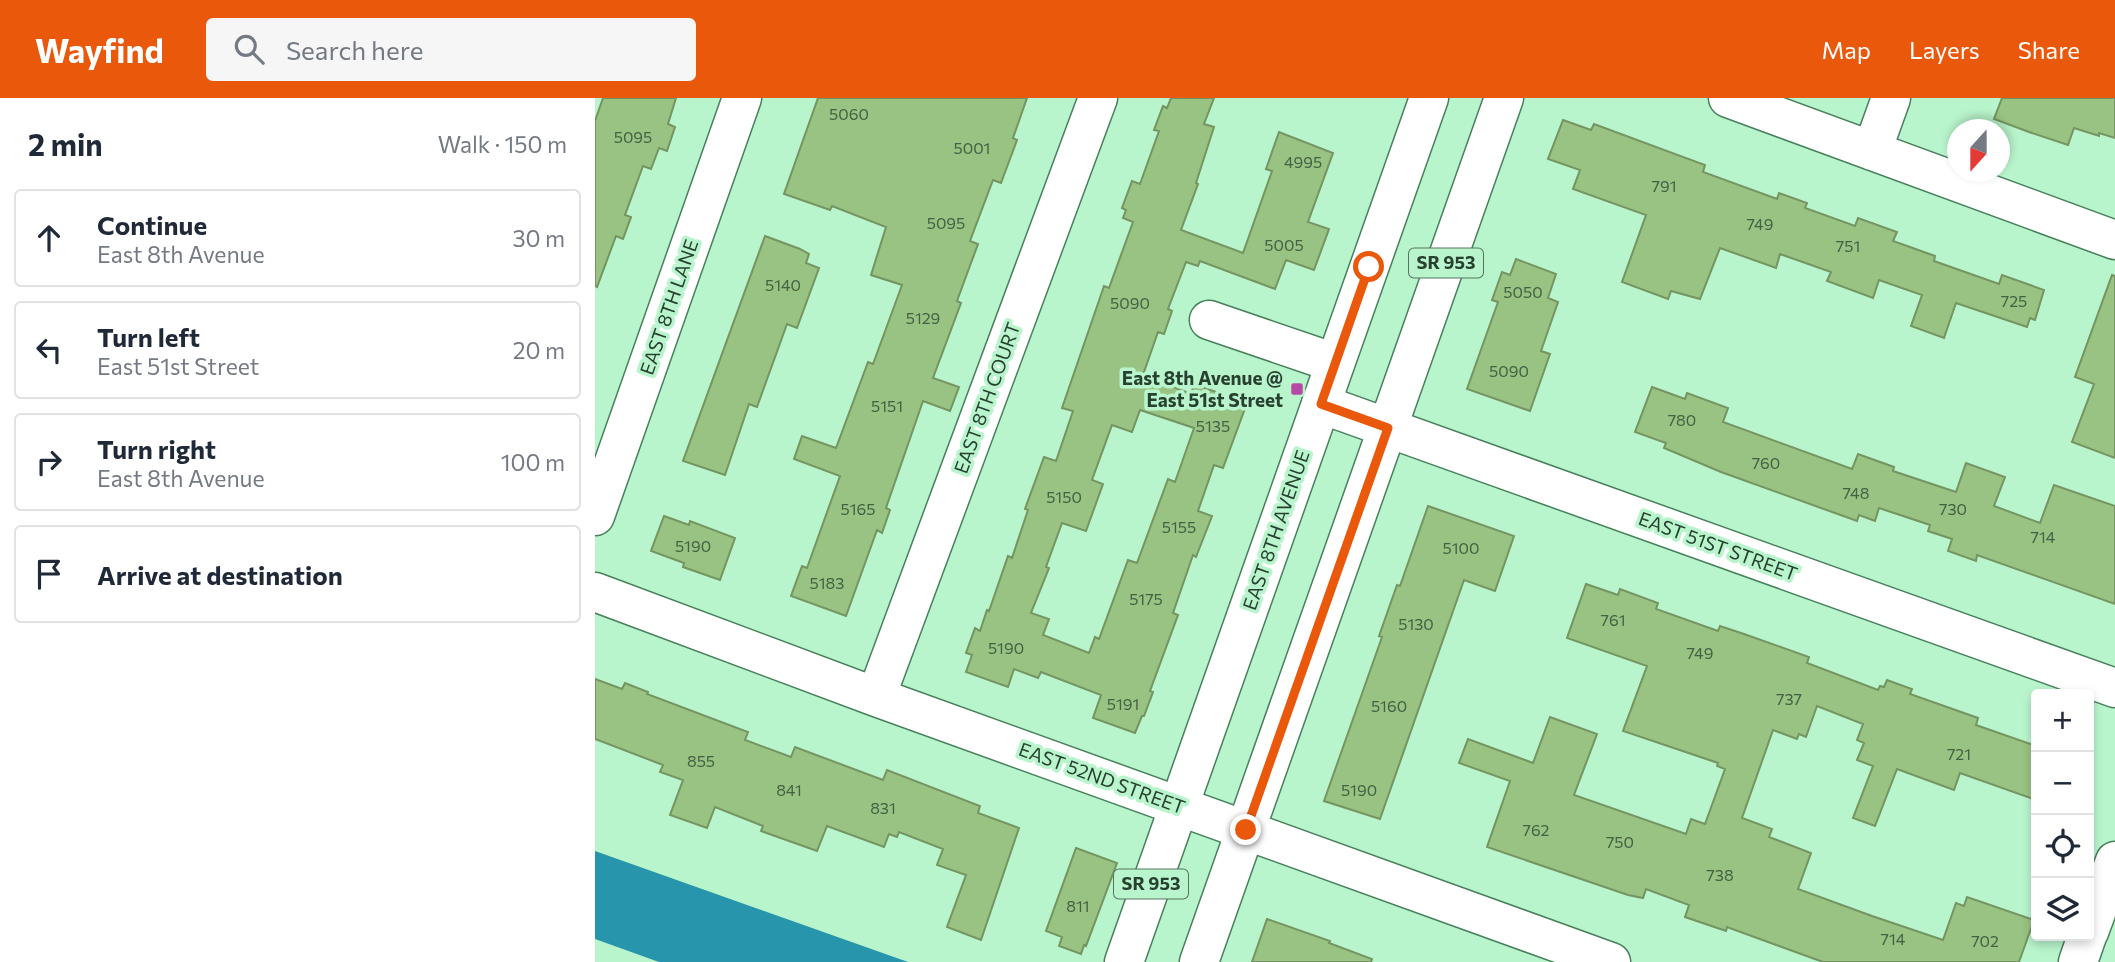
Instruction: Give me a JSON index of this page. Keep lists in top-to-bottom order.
{
  "streets": {
    "street": [
      "SR 953",
      "EAST 8TH LANE",
      "EAST 8TH COURT",
      "EAST 8TH AVENUE",
      "EAST 51ST STREET",
      "EAST 52ND STREET"
    ]
  },
  "crossings": [
    ["SR 953", "EAST 51ST STREET"],
    ["SR 953", "EAST 52ND STREET"],
    ["EAST 8TH COURT", "EAST 52ND STREET"],
    ["EAST 8TH AVENUE", "EAST 51ST STREET"],
    ["EAST 8TH AVENUE", "EAST 52ND STREET"]
  ],
  "places": {
    "transit": ["East 8th Avenue @ East 51st Street"]
  },
  "house_numbers": [
    "5060",
    "5095",
    "5001",
    "4995",
    "791",
    "5095",
    "749",
    "5005",
    "751",
    "5140",
    "5050",
    "725",
    "5090",
    "5129",
    "5090",
    "5151",
    "780",
    "5135",
    "760",
    "748",
    "5150",
    "5165",
    "730",
    "5155",
    "714",
    "5190",
    "5100",
    "5183",
    "5175",
    "761",
    "5130",
    "5190",
    "749",
    "737",
    "5191",
    "5160",
    "721",
    "855",
    "841",
    "5190",
    "831",
    "762",
    "750",
    "738",
    "811",
    "714",
    "702"
  ],
  "north": "bottom",
  "page": {
    "header": "Wayfind",
    "search": "Search here",
    "nav": ["Map", "Layers", "Share"],
    "heading": ["2 min", "Walk · 150 m"],
    "list": [
      ["Continue", "East 8th Avenue", "30 m"],
      ["Turn left", "East 51st Street", "20 m"],
      ["Turn right", "East 8th Avenue", "100 m"],
      "Arrive at destination"
    ],
    "map_buttons": ["+", "−"]
  }
}
